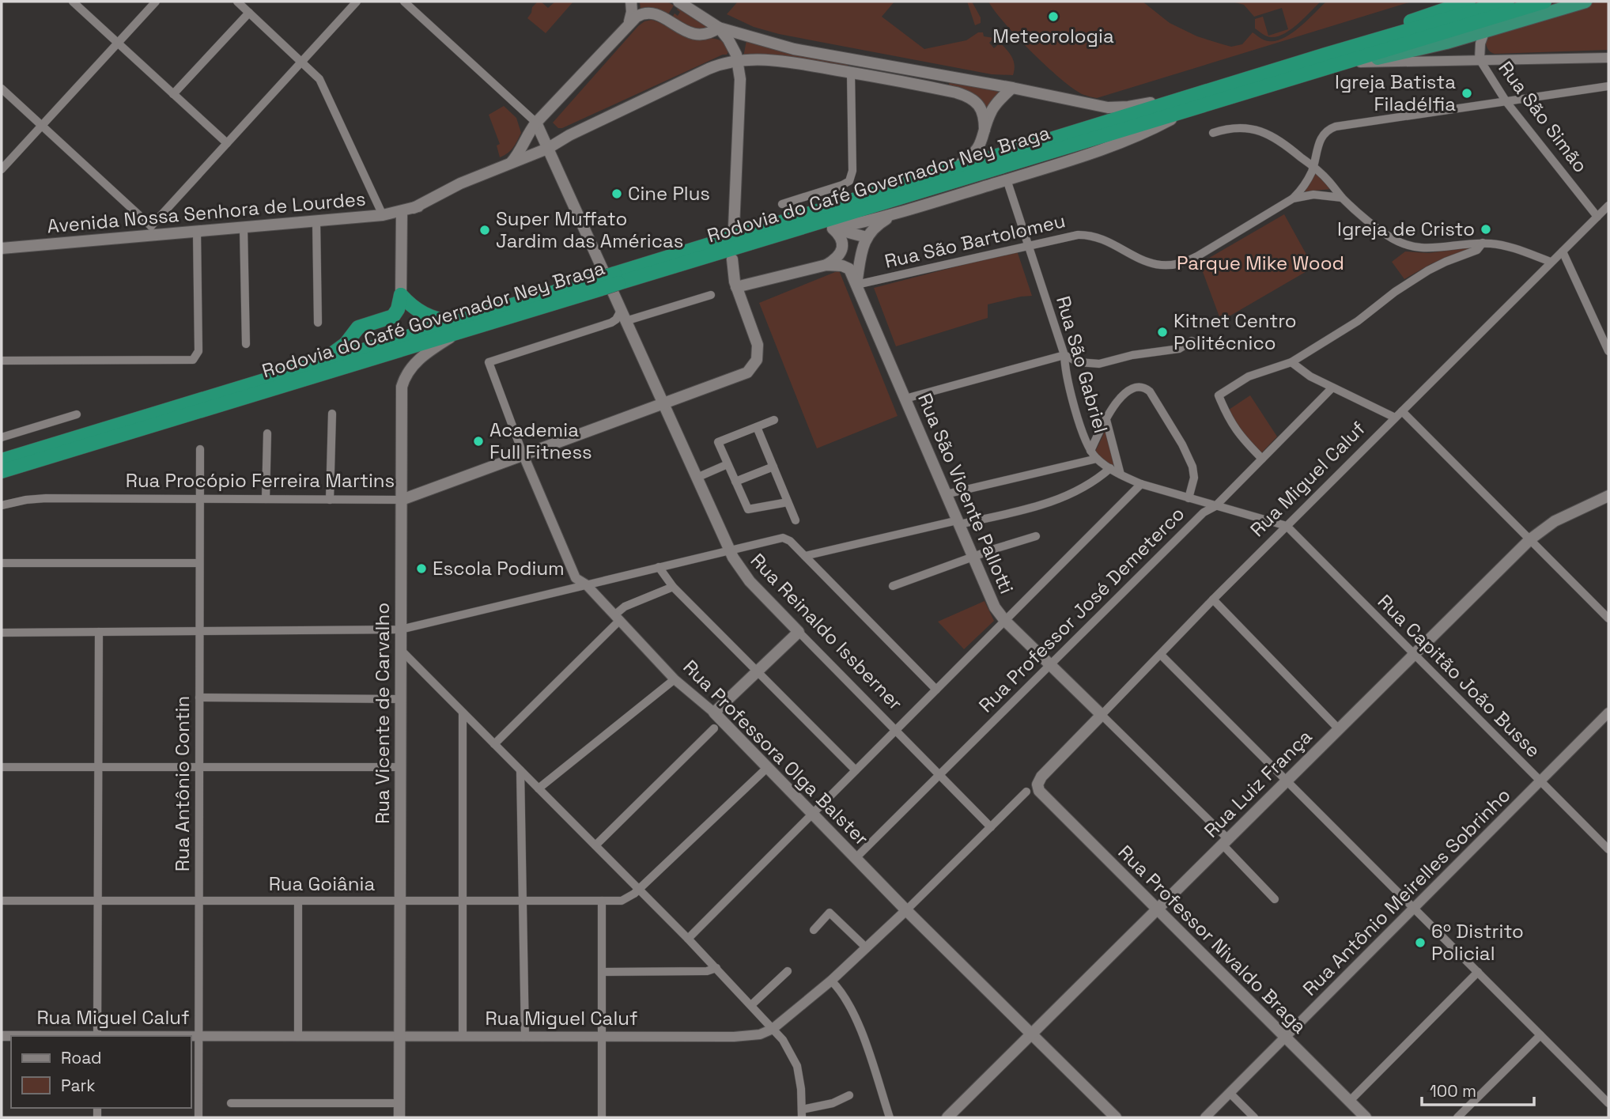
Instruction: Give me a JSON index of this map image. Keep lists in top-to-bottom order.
{
  "streets": {
    "highway": ["Rodovia do Café Governador Ney Braga"],
    "main road": [
      "Avenida Nossa Senhora de Lourdes",
      "Rua Miguel Caluf",
      "Rua Procópio Ferreira Martins",
      "Rua São Vicente Pallotti",
      "Rua Reinaldo Issberner",
      "Rua Vicente de Carvalho",
      "Rua Professora Olga Balster",
      "Rua Luiz França",
      "Rua Professor Nivaldo Braga"
    ],
    "street": [
      "Rua São Simão",
      "Rua São Bartolomeu",
      "Rua São Gabriel",
      "Rua Professor José Demeterco",
      "Rua Capitão João Busse",
      "Rua Antônio Contin",
      "Rua Goiânia",
      "Rua Antônio Meirelles Sobrinho"
    ]
  },
  "crossings": [
    ["Rua São Simão", "Rua Miguel Caluf"],
    ["Rodovia do Café Governador Ney Braga", "Rua Reinaldo Issberner"],
    ["Rodovia do Café Governador Ney Braga", "Rua Vicente de Carvalho"],
    ["Avenida Nossa Senhora de Lourdes", "Rua Reinaldo Issberner"],
    ["Rua São Bartolomeu", "Rua São Gabriel"],
    ["Rua São Bartolomeu", "Rua São Vicente Pallotti"],
    ["Rua São Gabriel", "Rua Miguel Caluf"],
    ["Rua São Gabriel", "Rua Professor José Demeterco"],
    ["Rua São Gabriel", "Rua Capitão João Busse"],
    ["Rua Miguel Caluf", "Rua São Vicente Pallotti"],
    ["Rua Miguel Caluf", "Rua Reinaldo Issberner"],
    ["Rua Miguel Caluf", "Rua Capitão João Busse"],
    ["Rua Miguel Caluf", "Rua Vicente de Carvalho"],
    ["Rua Miguel Caluf", "Rua Professora Olga Balster"],
    ["Rua Miguel Caluf", "Rua Antônio Contin"],
    ["Rua Miguel Caluf", "Rua Professor Nivaldo Braga"],
    ["Rua Procópio Ferreira Martins", "Rua Reinaldo Issberner"],
    ["Rua Procópio Ferreira Martins", "Rua Vicente de Carvalho"],
    ["Rua Procópio Ferreira Martins", "Rua Professora Olga Balster"],
    ["Rua Procópio Ferreira Martins", "Rua Antônio Contin"],
    ["Rua São Vicente Pallotti", "Rua Professor José Demeterco"],
    ["Rua Professor José Demeterco", "Rua Reinaldo Issberner"],
    ["Rua Professor José Demeterco", "Rua Professora Olga Balster"],
    ["Rua Reinaldo Issberner", "Rua Professora Olga Balster"],
    ["Rua Capitão João Busse", "Rua Luiz França"],
    ["Rua Capitão João Busse", "Rua Antônio Meirelles Sobrinho"],
    ["Rua Vicente de Carvalho", "Rua Goiânia"],
    ["Rua Professora Olga Balster", "Rua Luiz França"],
    ["Rua Professora Olga Balster", "Rua Goiânia"],
    ["Rua Antônio Contin", "Rua Goiânia"],
    ["Rua Luiz França", "Rua Professor Nivaldo Braga"],
    ["Rua Antônio Meirelles Sobrinho", "Rua Professor Nivaldo Braga"]
  ],
  "parks": ["Parque Mike Wood"],
  "places": [
    "Meteorologia",
    "Igreja Batista Filadélfia",
    "Cine Plus",
    "Igreja de Cristo",
    "Super Muffato Jardim das Américas",
    "Kitnet Centro Politécnico",
    "Academia Full Fitness",
    "Escola Podium",
    "6º Distrito Policial"
  ],
  "legend": ["Road", "Park"],
  "scale_bar": "100 m"
}
